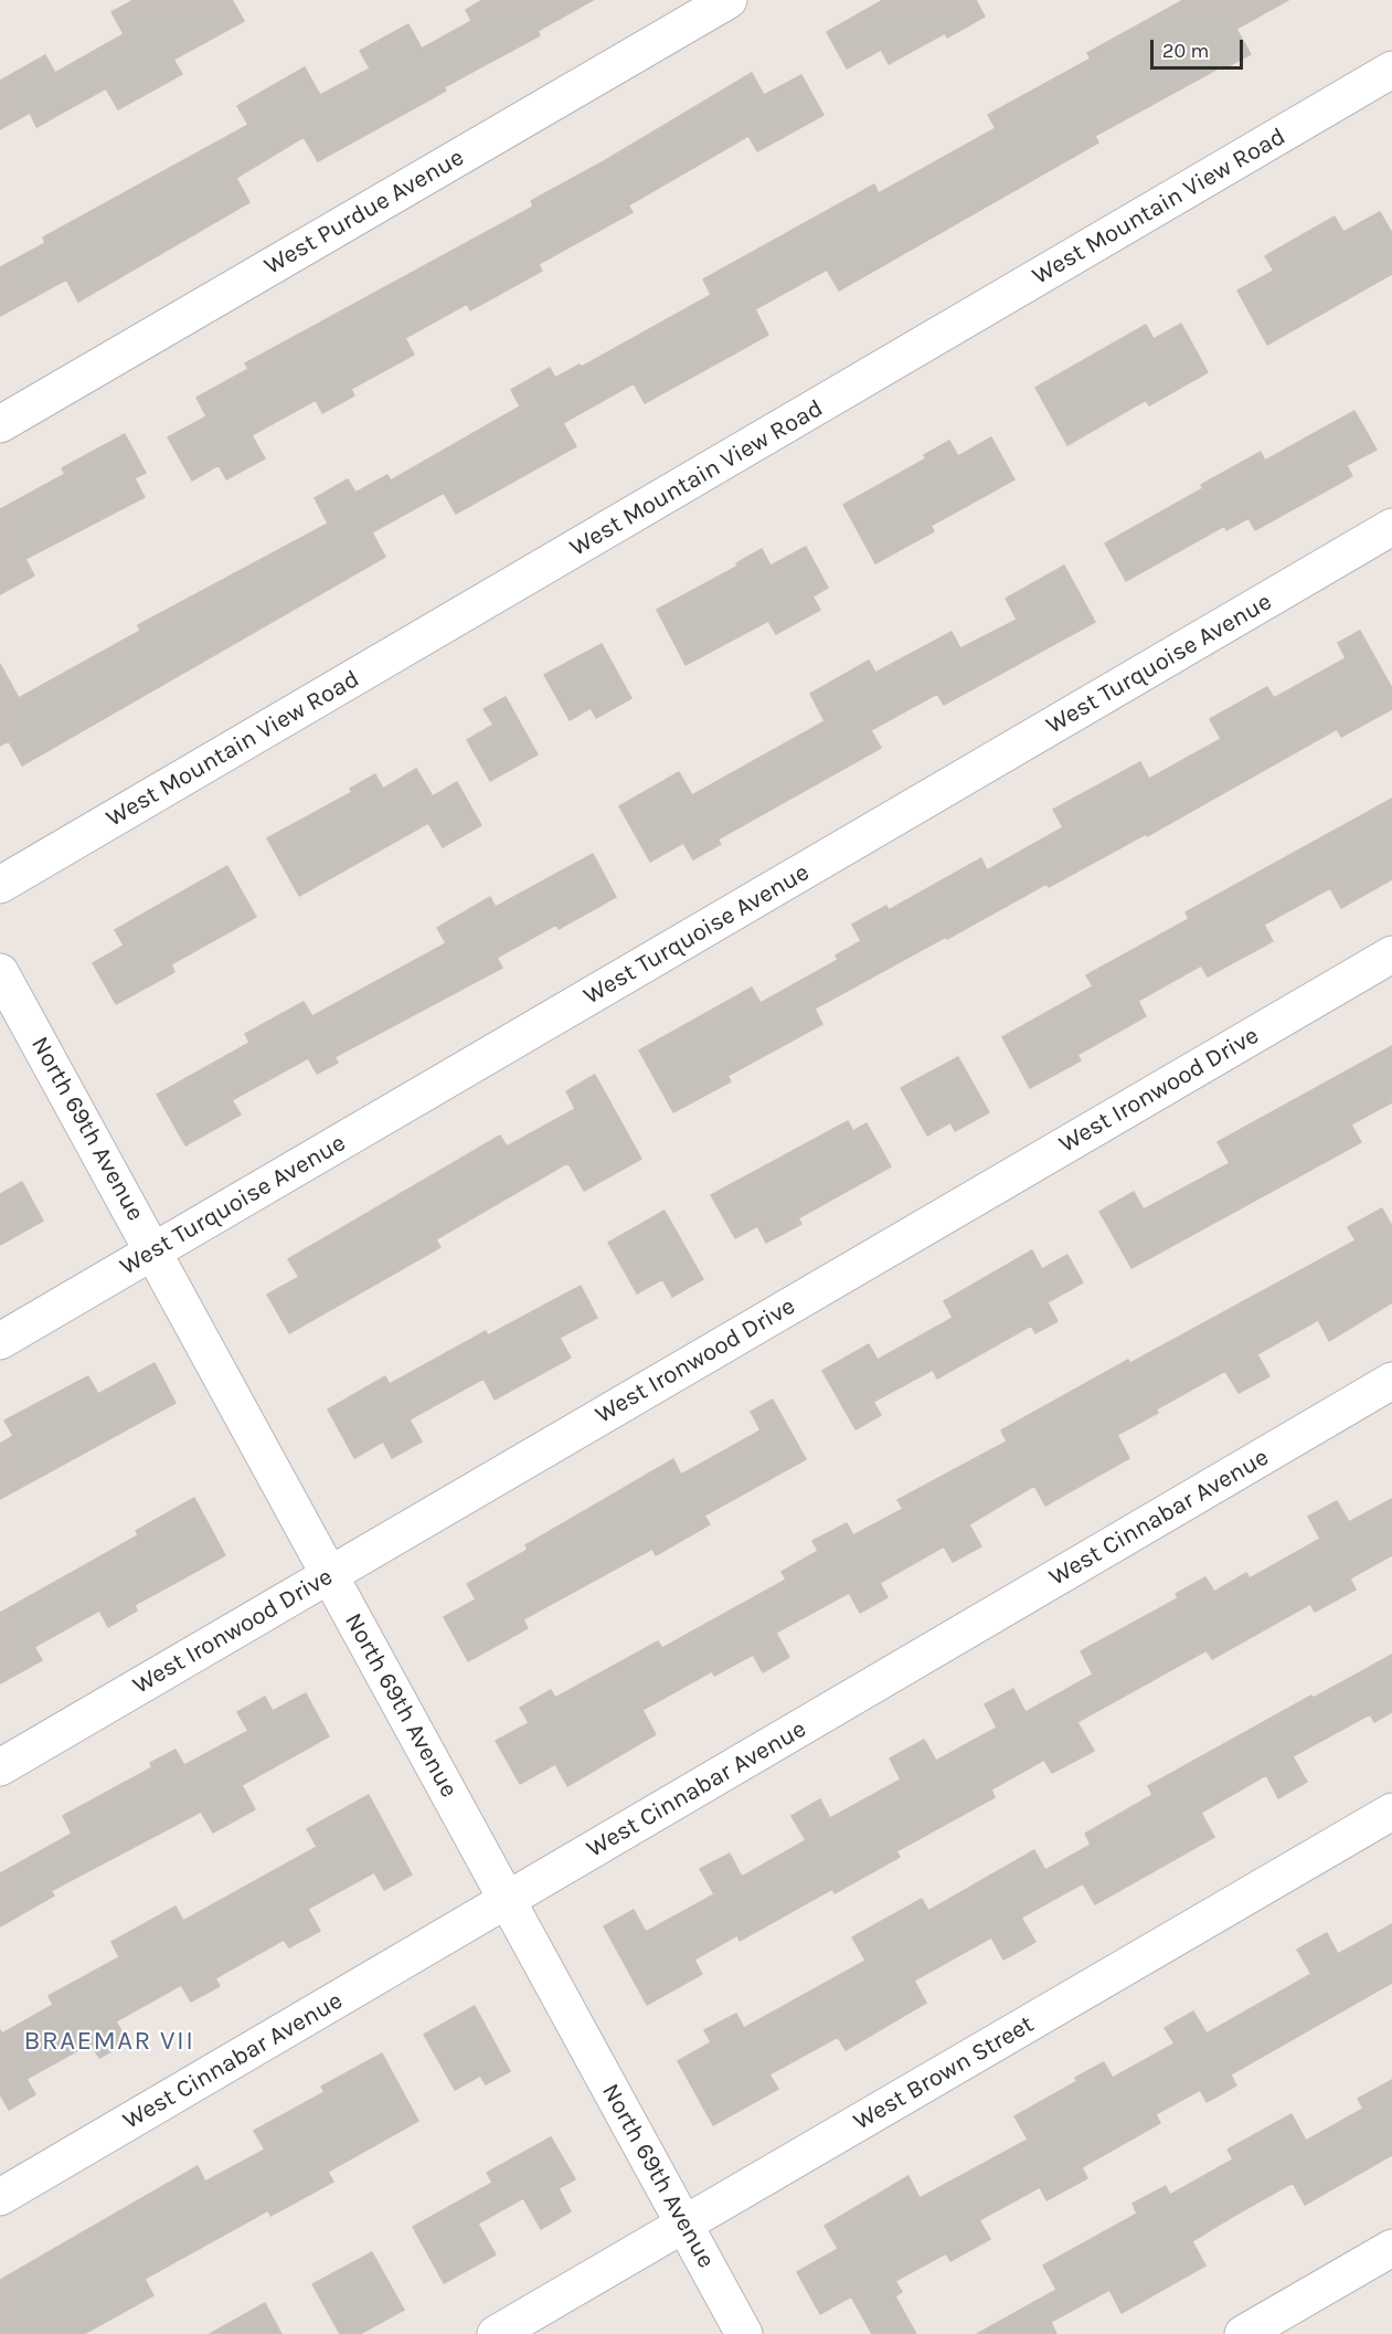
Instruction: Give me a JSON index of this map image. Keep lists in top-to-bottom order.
{
  "streets": {
    "street": [
      "West Mountain View Road",
      "West Purdue Avenue",
      "West Turquoise Avenue",
      "West Ironwood Drive",
      "North 69th Avenue",
      "West Cinnabar Avenue",
      "West Brown Street"
    ]
  },
  "crossings": [
    ["West Turquoise Avenue", "North 69th Avenue"],
    ["West Ironwood Drive", "North 69th Avenue"],
    ["North 69th Avenue", "West Cinnabar Avenue"],
    ["North 69th Avenue", "West Brown Street"]
  ],
  "districts": ["BRAEMAR VII"],
  "scale_bar": "20 m"
}
